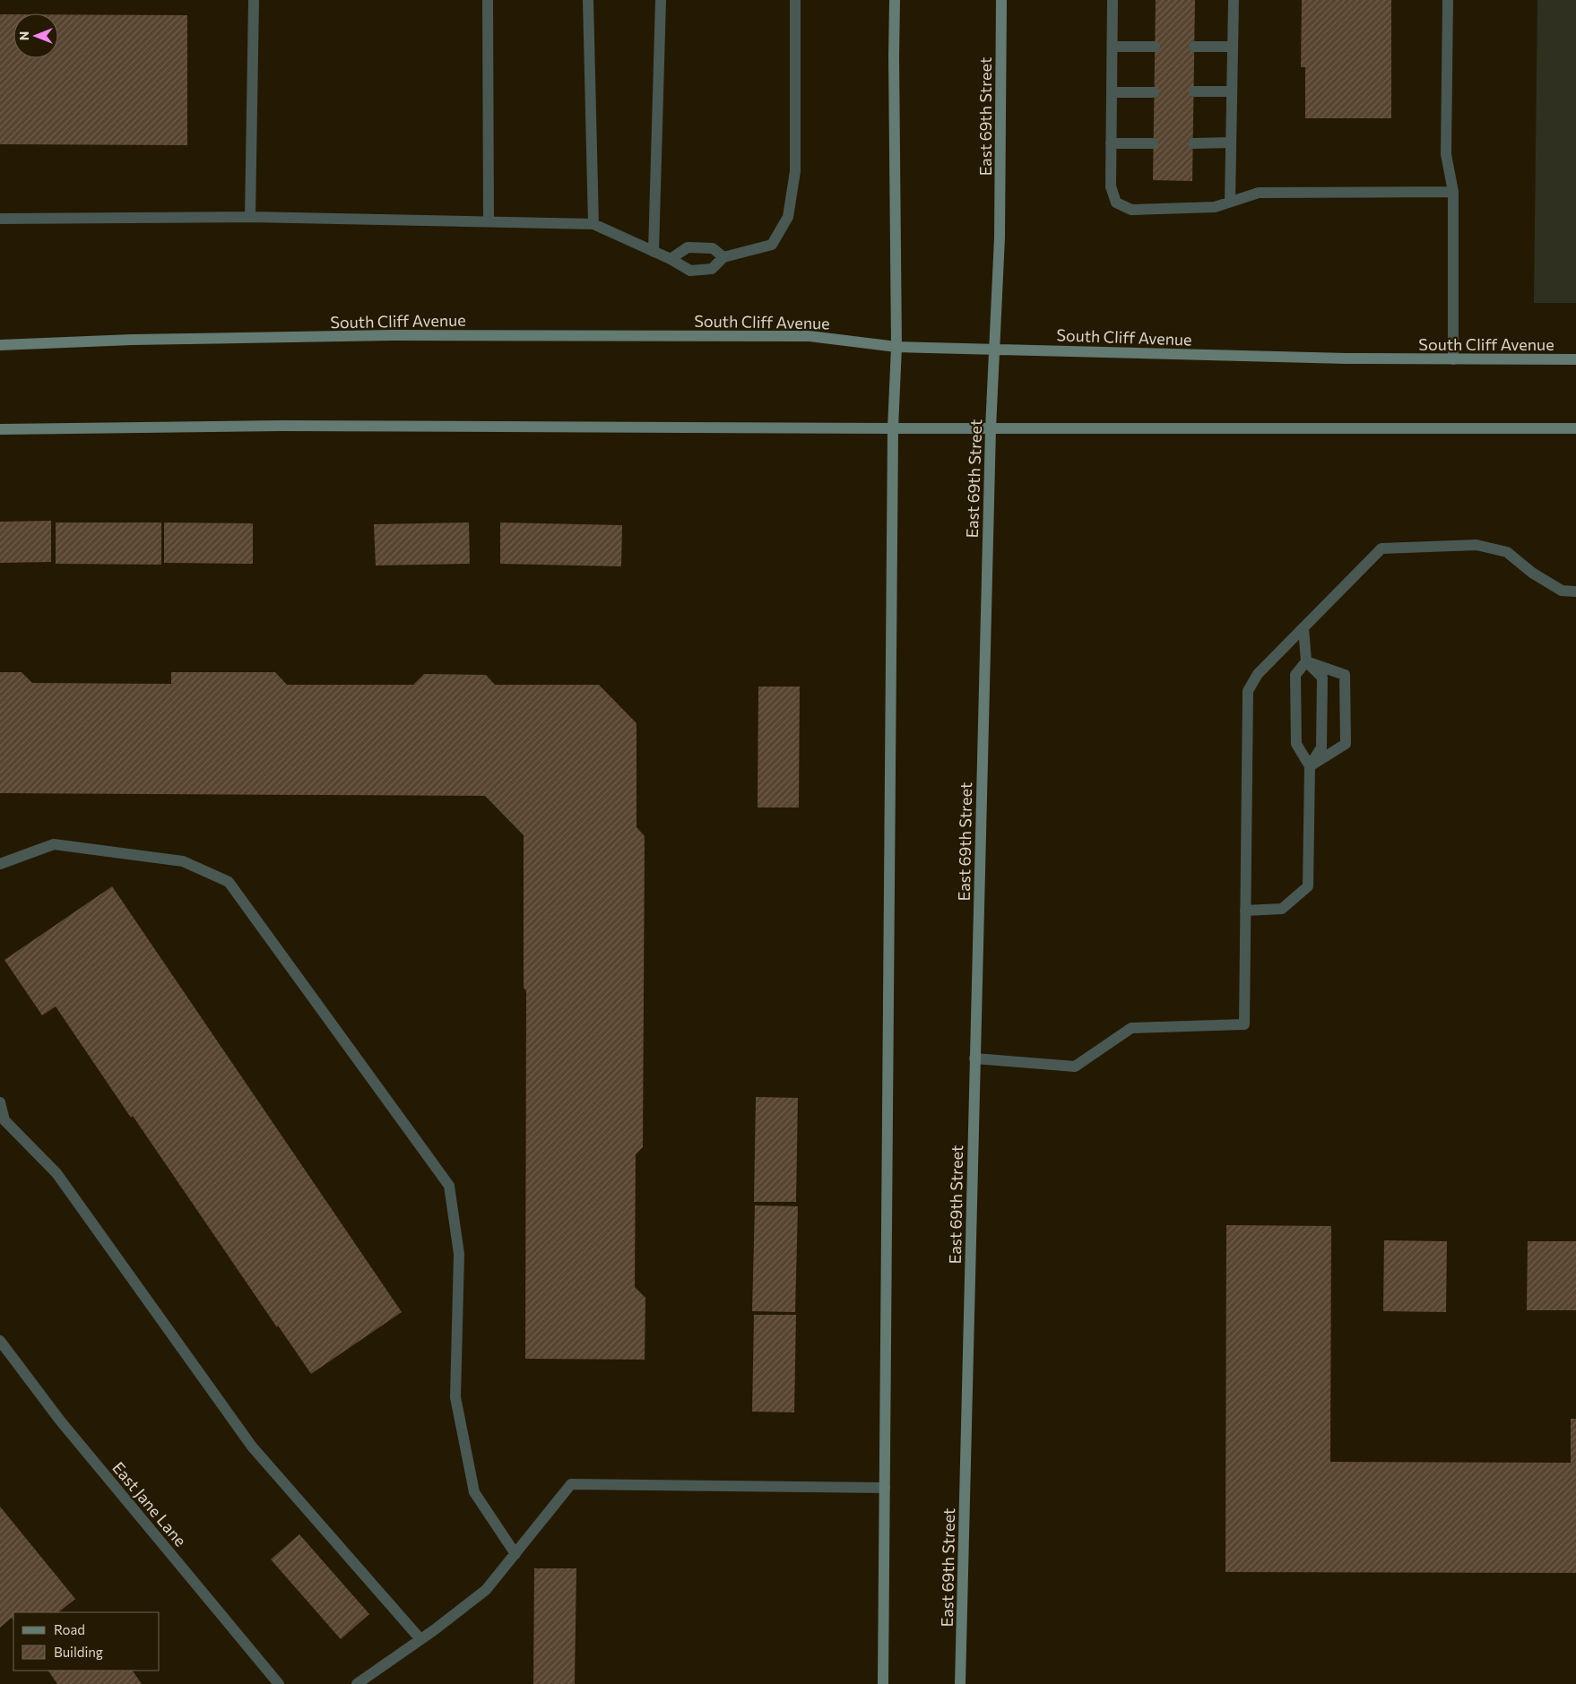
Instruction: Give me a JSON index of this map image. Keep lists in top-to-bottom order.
{
  "streets": {
    "main road": ["East 69th Street", "South Cliff Avenue"],
    "street": ["East Jane Lane"]
  },
  "crossings": [
    ["East 69th Street", "South Cliff Avenue"]
  ],
  "legend": ["Road", "Building"],
  "north": "left"
}
